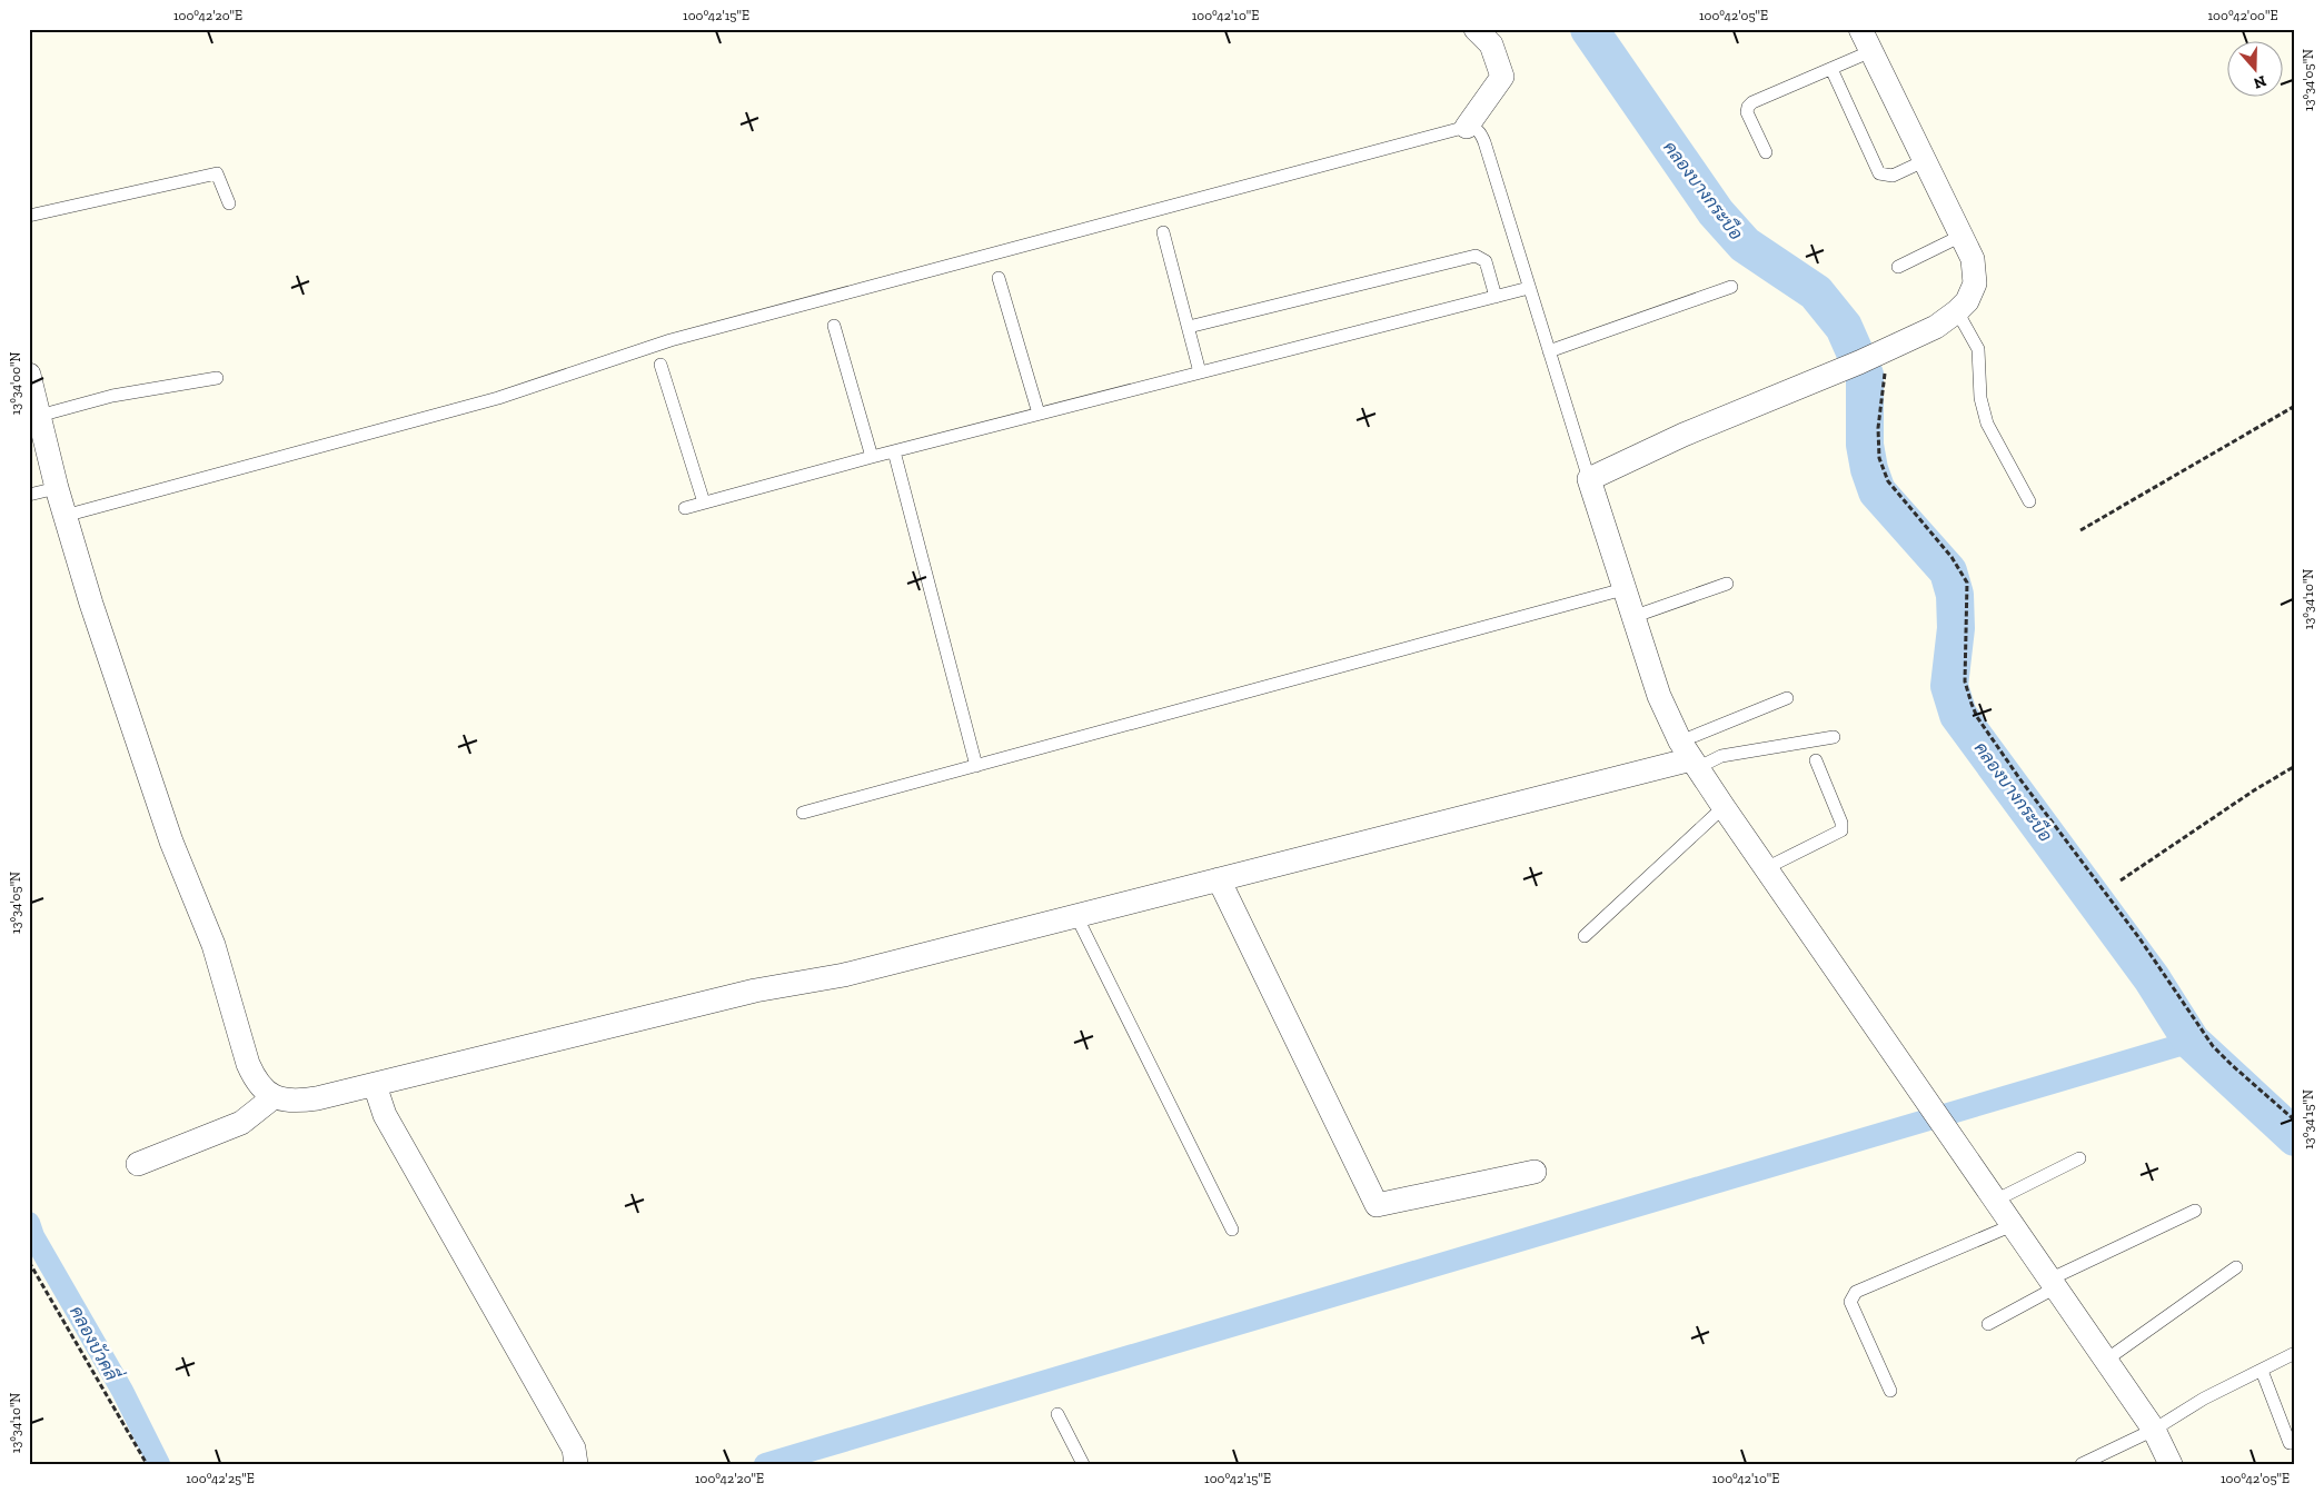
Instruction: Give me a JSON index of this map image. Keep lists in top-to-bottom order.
{
  "water": ["คลองบางกระบือ", "คลองบัวคลี่"],
  "north": "bottom",
  "coordinates": [
    "100°42'20\"E",
    "100°42'15\"E",
    "100°42'10\"E",
    "100°42'05\"E",
    "100°42'00\"E",
    "13°34'05\"N",
    "13°34'00\"N",
    "13°34'10\"N",
    "13°34'15\"N",
    "100°42'25\"E"
  ]
}
